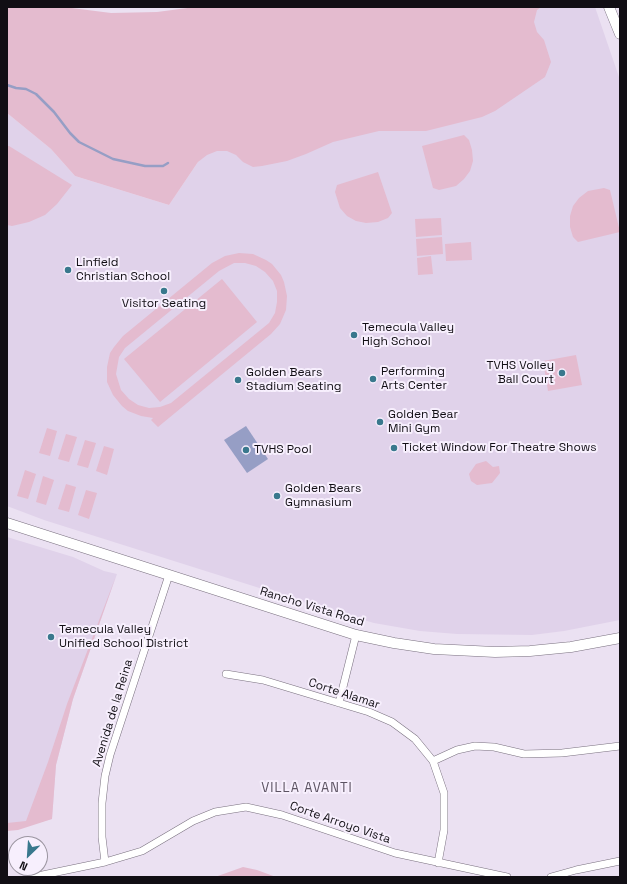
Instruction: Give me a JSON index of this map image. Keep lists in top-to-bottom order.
{
  "streets": {
    "main road": ["Rancho Vista Road"],
    "street": ["Corte Alamar", "Avenida de la Reina", "Corte Arroyo Vista"]
  },
  "crossings": [
    ["Rancho Vista Road", "Avenida de la Reina"],
    ["Corte Alamar", "Corte Arroyo Vista"],
    ["Avenida de la Reina", "Corte Arroyo Vista"]
  ],
  "districts": ["VILLA AVANTI"],
  "places": [
    "Linfield Christian School",
    "Visitor Seating",
    "Temecula Valley High School",
    "TVHS Volley Ball Court",
    "Performing Arts Center",
    "Golden Bears Stadium Seating",
    "Golden Bear Mini Gym",
    "Ticket Window For Theatre Shows",
    "TVHS Pool",
    "Golden Bears Gymnasium",
    "Temecula Valley Unified School District"
  ],
  "north": "bottom left"
}
